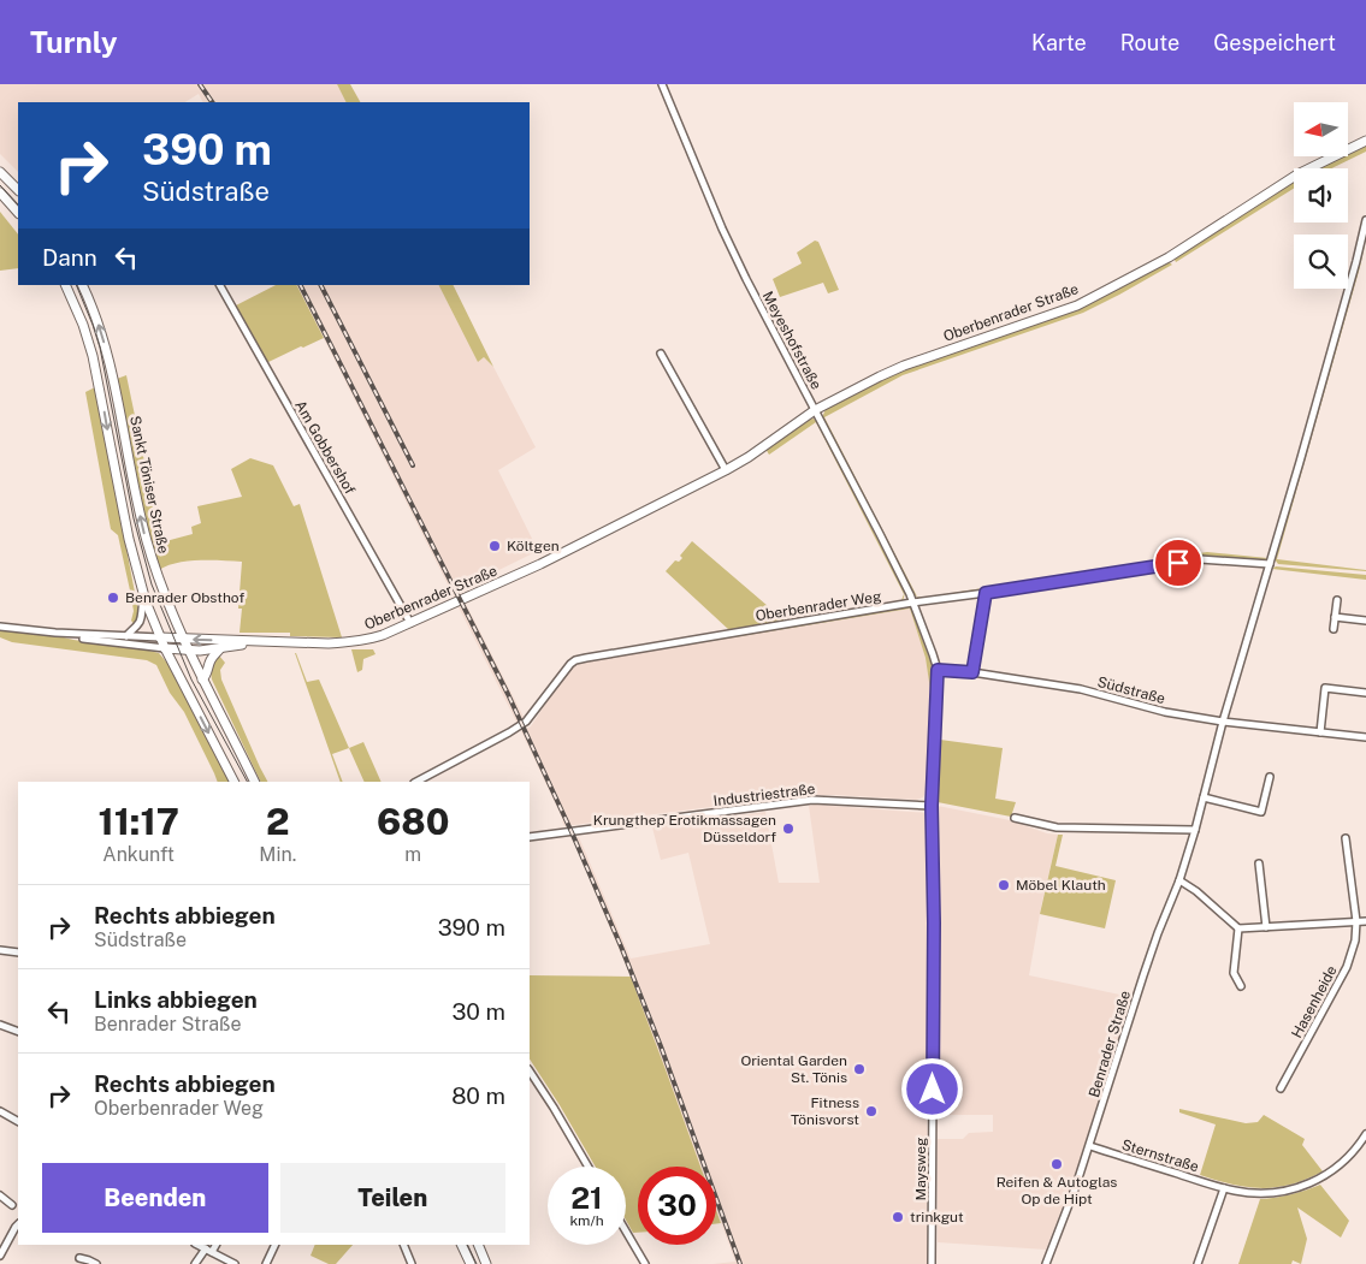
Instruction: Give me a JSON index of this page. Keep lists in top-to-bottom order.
{
  "streets": {
    "street": [
      "Oberbenrader Straße",
      "Meyeshofstraße",
      "Am Gobbershof",
      "Sankt Töniser Straße",
      "Oberbenrader Weg",
      "Südstraße",
      "Industriestraße",
      "Hasenheide",
      "Benrader Straße",
      "Sternstraße",
      "Maysweg"
    ]
  },
  "crossings": [
    ["Oberbenrader Straße", "Meyeshofstraße"],
    ["Oberbenrader Straße", "Am Gobbershof"],
    ["Oberbenrader Straße", "Sankt Töniser Straße"],
    ["Meyeshofstraße", "Oberbenrader Weg"],
    ["Meyeshofstraße", "Maysweg"],
    ["Oberbenrader Weg", "Benrader Straße"],
    ["Oberbenrader Weg", "Maysweg"],
    ["Südstraße", "Benrader Straße"],
    ["Südstraße", "Maysweg"],
    ["Industriestraße", "Maysweg"],
    ["Benrader Straße", "Sternstraße"]
  ],
  "places": [
    "Költgen",
    "Benrader Obsthof",
    "Krungthep Erotikmassagen Düsseldorf",
    "Möbel Klauth",
    "Oriental Garden St. Tönis",
    "Fitness Tönisvorst",
    "Reifen & Autoglas Op de Hipt",
    "trinkgut"
  ],
  "north": "left",
  "page": {
    "header": "Turnly",
    "nav": ["Karte", "Route", "Gespeichert"],
    "turn": ["390 m", "Südstraße"],
    "then": "Dann",
    "eta": [
      "11:17",
      "Ankunft",
      "2",
      "Min.",
      "680",
      "m"
    ],
    "list": [
      {
        "name": "Rechts abbiegen",
        "note": "Südstraße",
        "value": "390 m"
      },
      {
        "name": "Links abbiegen",
        "note": "Benrader Straße",
        "value": "30 m"
      },
      {
        "name": "Rechts abbiegen",
        "note": "Oberbenrader Weg",
        "value": "80 m"
      }
    ],
    "buttons": ["Beenden", "Teilen"],
    "speed": "21 km/h",
    "limit": "30"
  }
}
